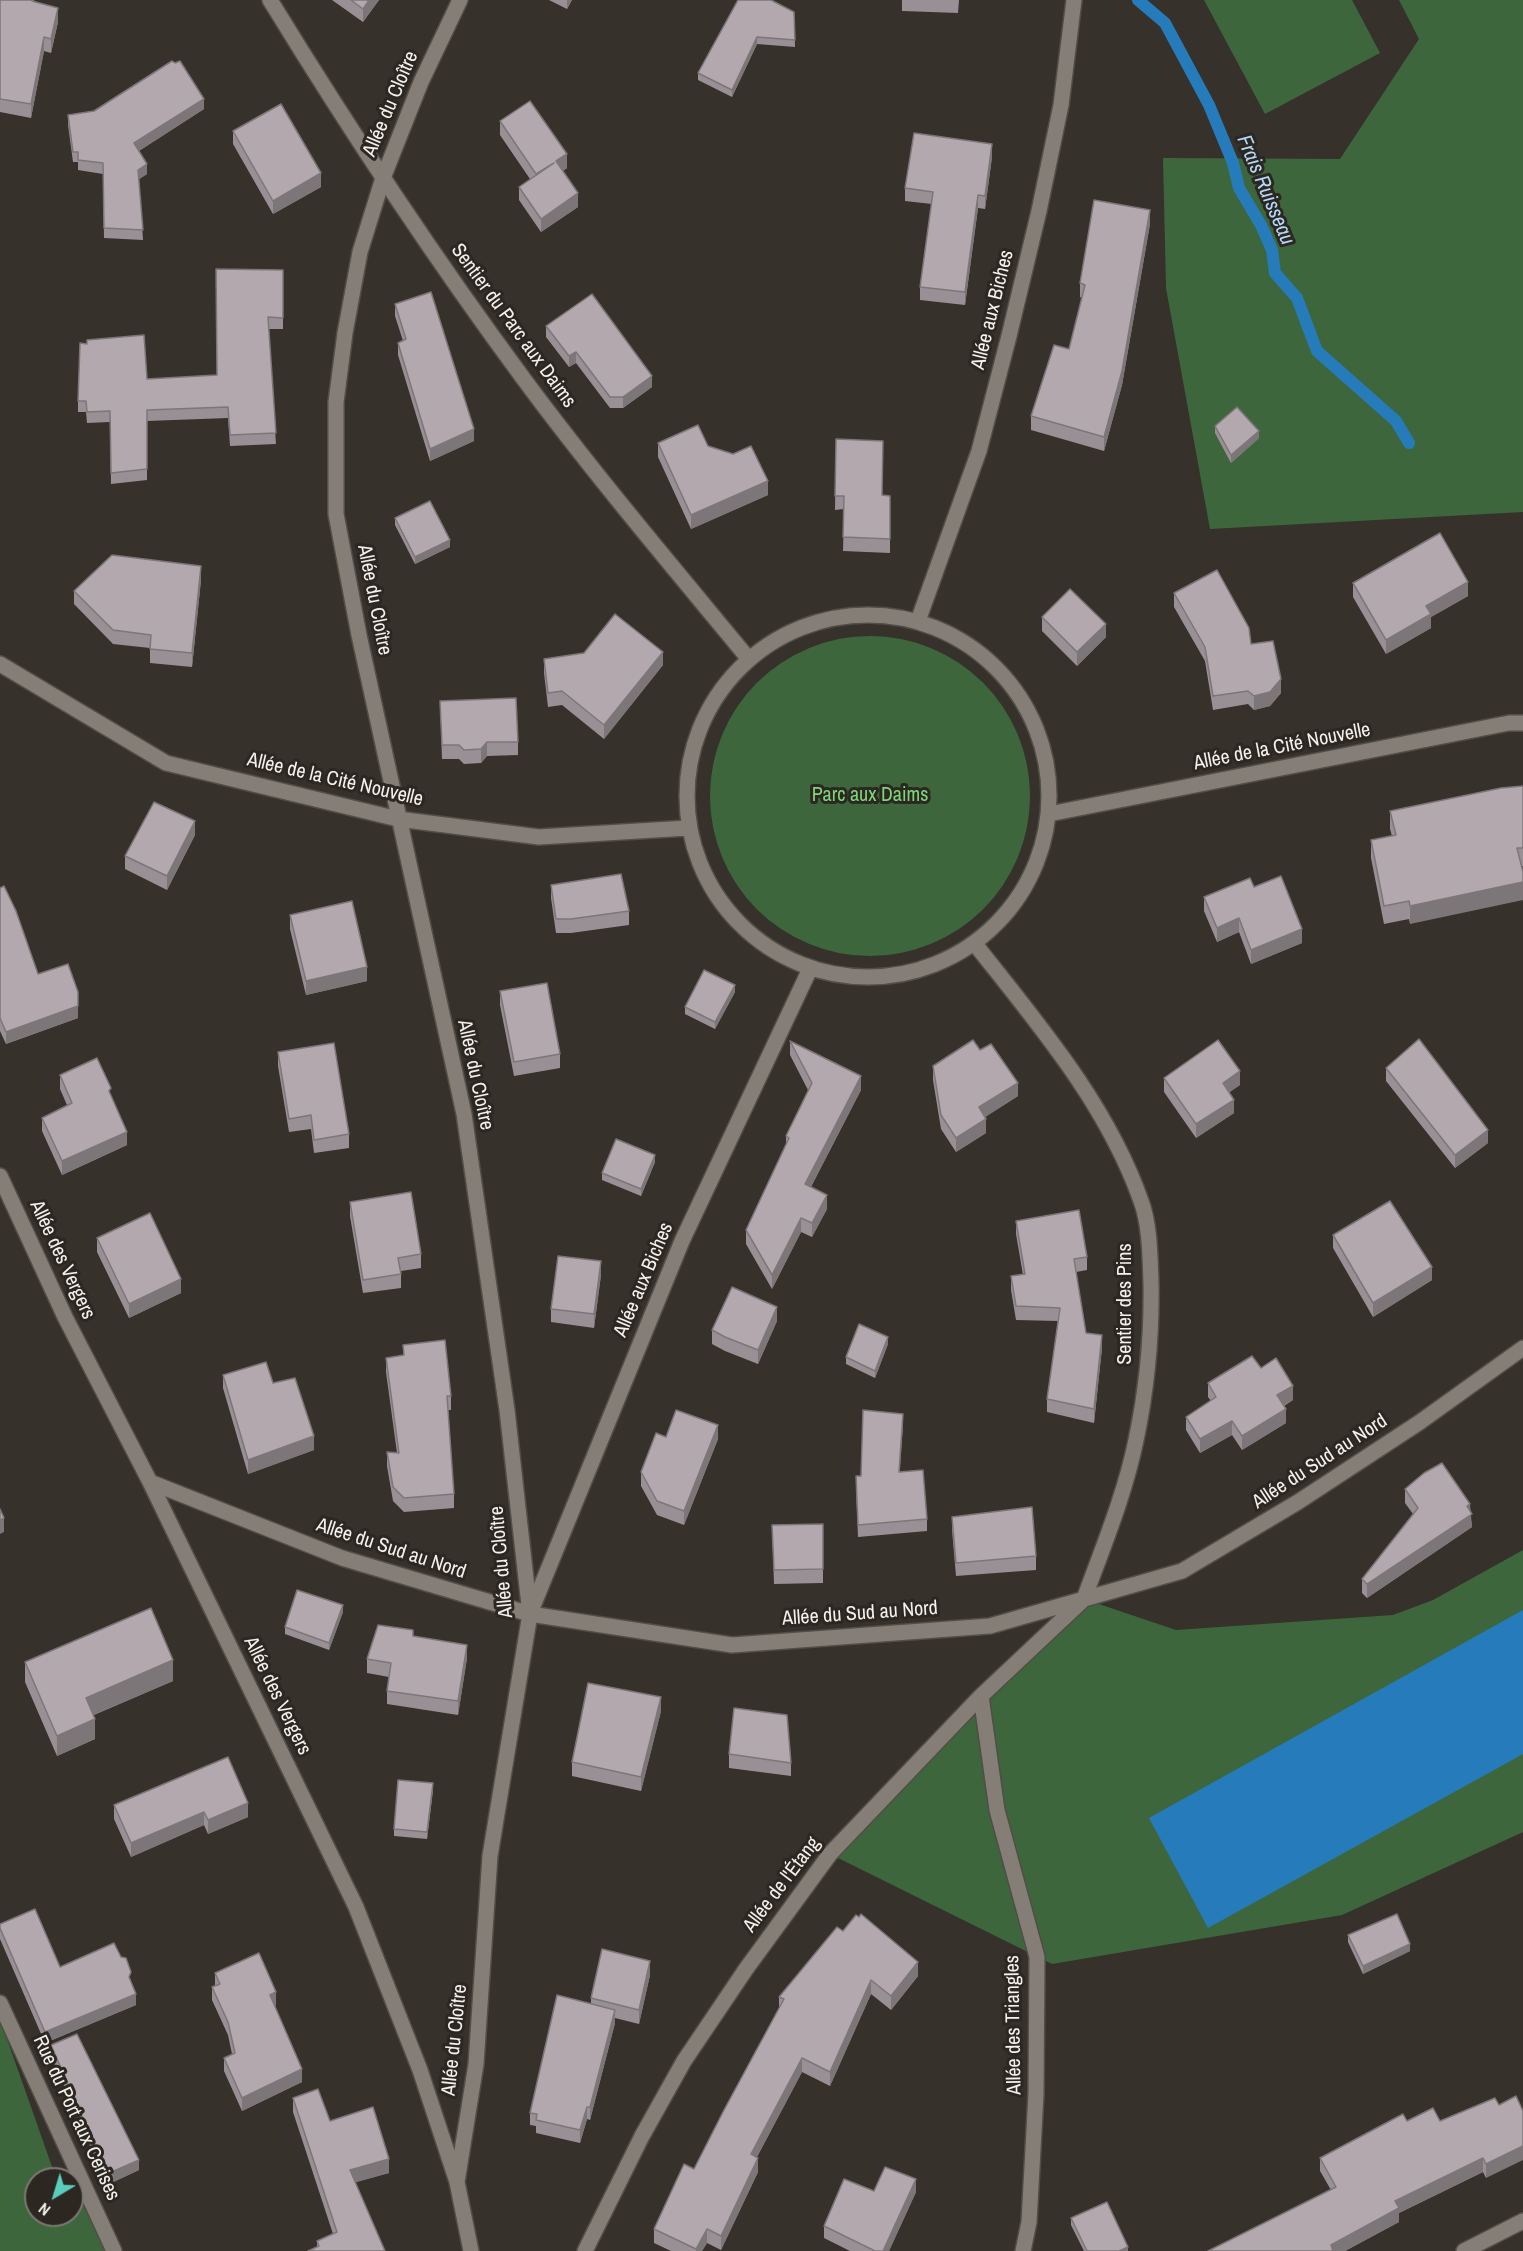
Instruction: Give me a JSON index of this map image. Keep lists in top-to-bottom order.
{
  "streets": {
    "street": [
      "Allée du Cloître",
      "Allée aux Biches",
      "Sentier du Parc aux Daims",
      "Allée de la Cité Nouvelle",
      "Allée des Vergers",
      "Sentier des Pins",
      "Allée du Sud au Nord",
      "Allée de l'Étang",
      "Allée des Triangles",
      "Rue du Port aux Cerises"
    ]
  },
  "crossings": [
    ["Allée du Cloître", "Allée aux Biches"],
    ["Allée du Cloître", "Sentier du Parc aux Daims"],
    ["Allée du Cloître", "Allée de la Cité Nouvelle"],
    ["Allée du Cloître", "Allée des Vergers"],
    ["Allée du Cloître", "Allée du Sud au Nord"],
    ["Allée aux Biches", "Allée du Sud au Nord"],
    ["Allée des Vergers", "Allée du Sud au Nord"],
    ["Sentier des Pins", "Allée du Sud au Nord"],
    ["Sentier des Pins", "Allée de l'Étang"],
    ["Allée du Sud au Nord", "Allée de l'Étang"],
    ["Allée de l'Étang", "Allée des Triangles"]
  ],
  "water": ["Frais Ruisseau"],
  "parks": ["Parc aux Daims"],
  "north": "bottom left"
}
